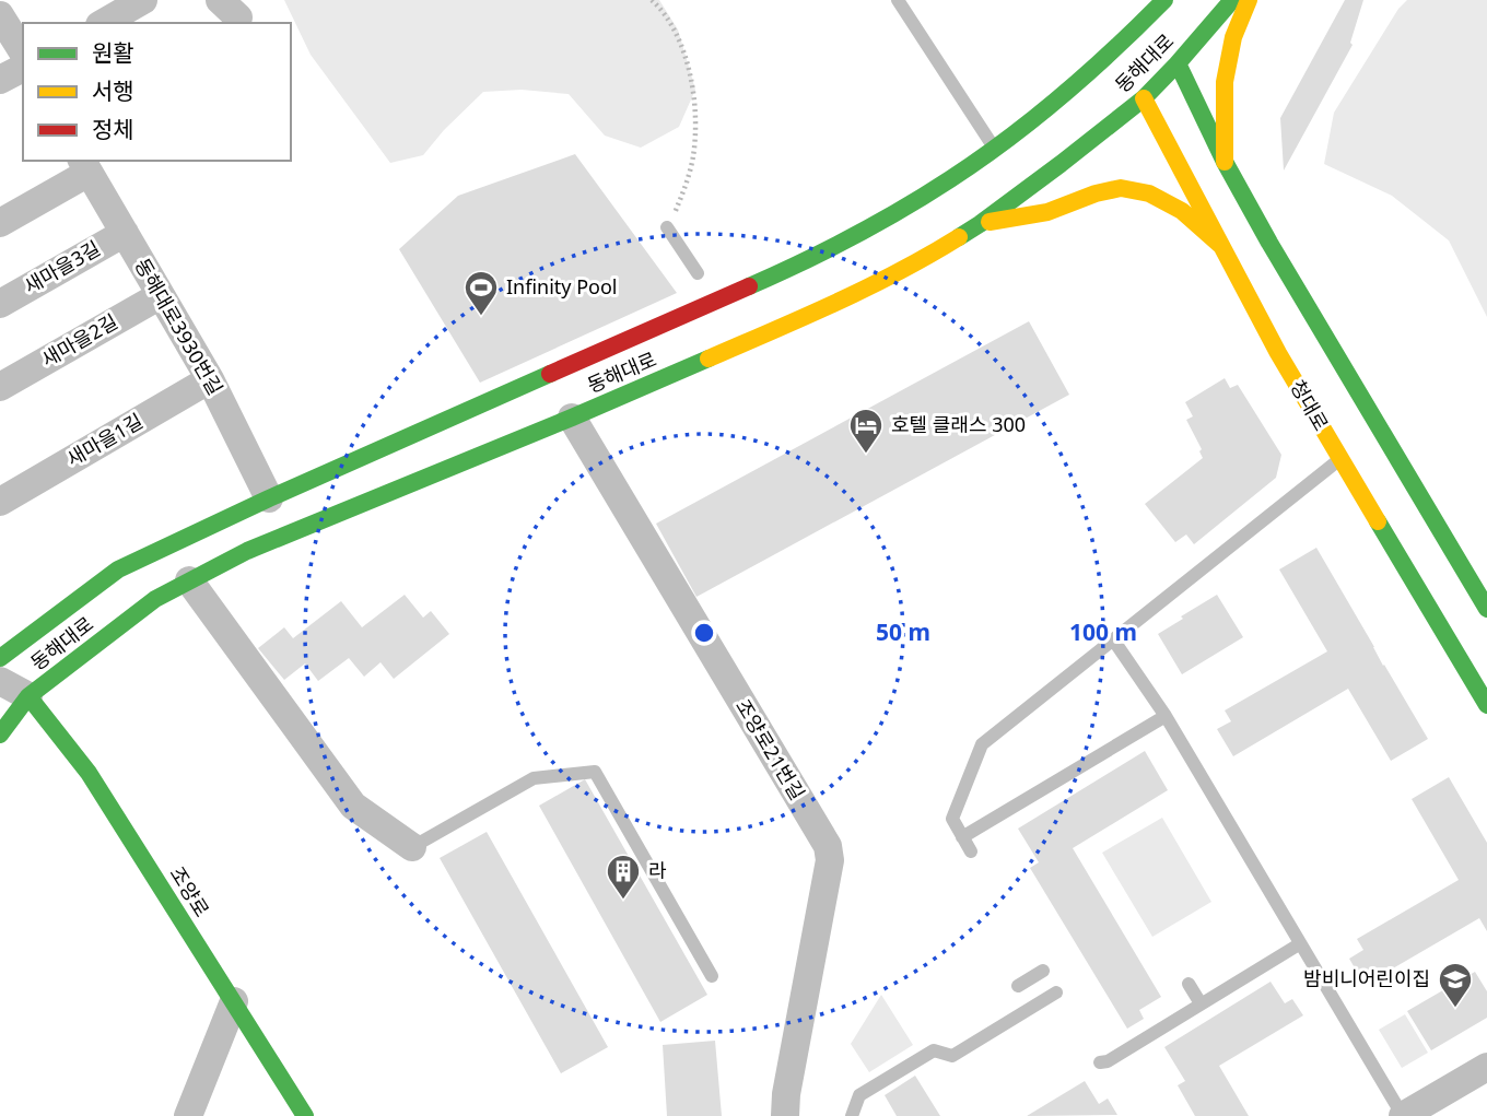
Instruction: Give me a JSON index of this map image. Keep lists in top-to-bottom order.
{
  "streets": {
    "main road": ["동해대로", "청대로", "조양로"],
    "street": [
      "새마을3길",
      "동해대로3930번길",
      "새마을2길",
      "새마을1길",
      "조양로21번길"
    ]
  },
  "crossings": [
    ["동해대로", "동해대로3930번길"],
    ["동해대로", "청대로"],
    ["동해대로", "조양로21번길"],
    ["동해대로", "조양로"],
    ["새마을3길", "동해대로3930번길"],
    ["동해대로3930번길", "새마을2길"],
    ["동해대로3930번길", "새마을1길"]
  ],
  "places": {
    "sports": ["Infinity Pool"],
    "hotel": ["호텔 클래스 300"],
    "building": ["라"],
    "school or university": ["밤비니어린이집"]
  },
  "legend": ["원활", "서행", "정체"],
  "rings": ["50 m", "100 m"]
}
